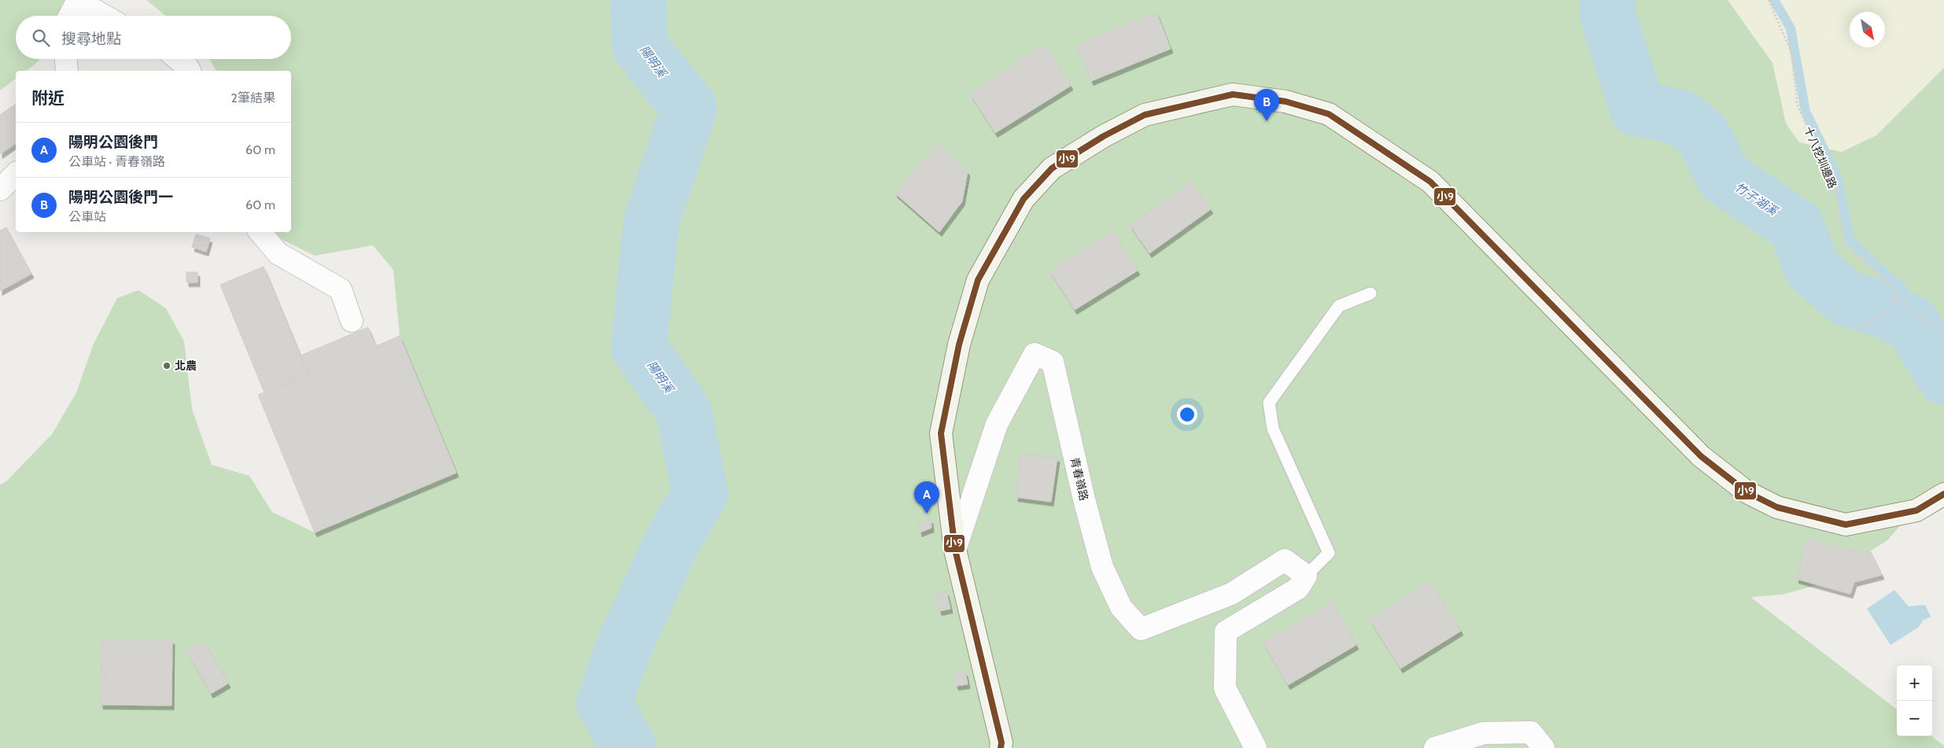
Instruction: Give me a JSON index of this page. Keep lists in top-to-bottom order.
{
  "streets": {
    "street": ["青春嶺路"],
    "path": ["十八挖圳邊路"]
  },
  "water": ["陽明溪", "竹子湖溪"],
  "places": ["北農"],
  "lines": ["transit line 小9"],
  "north": "bottom right",
  "page": {
    "search": "搜尋地點",
    "heading": ["附近", "2筆結果"],
    "pins": ["B", "A"],
    "list": [
      {
        "mark": "A",
        "name": "陽明公園後門",
        "note": "公車站 · 青春嶺路",
        "value": "60 m"
      },
      {
        "mark": "B",
        "name": "陽明公園後門一",
        "note": "公車站",
        "value": "60 m"
      }
    ],
    "map_buttons": ["+", "−"]
  }
}
